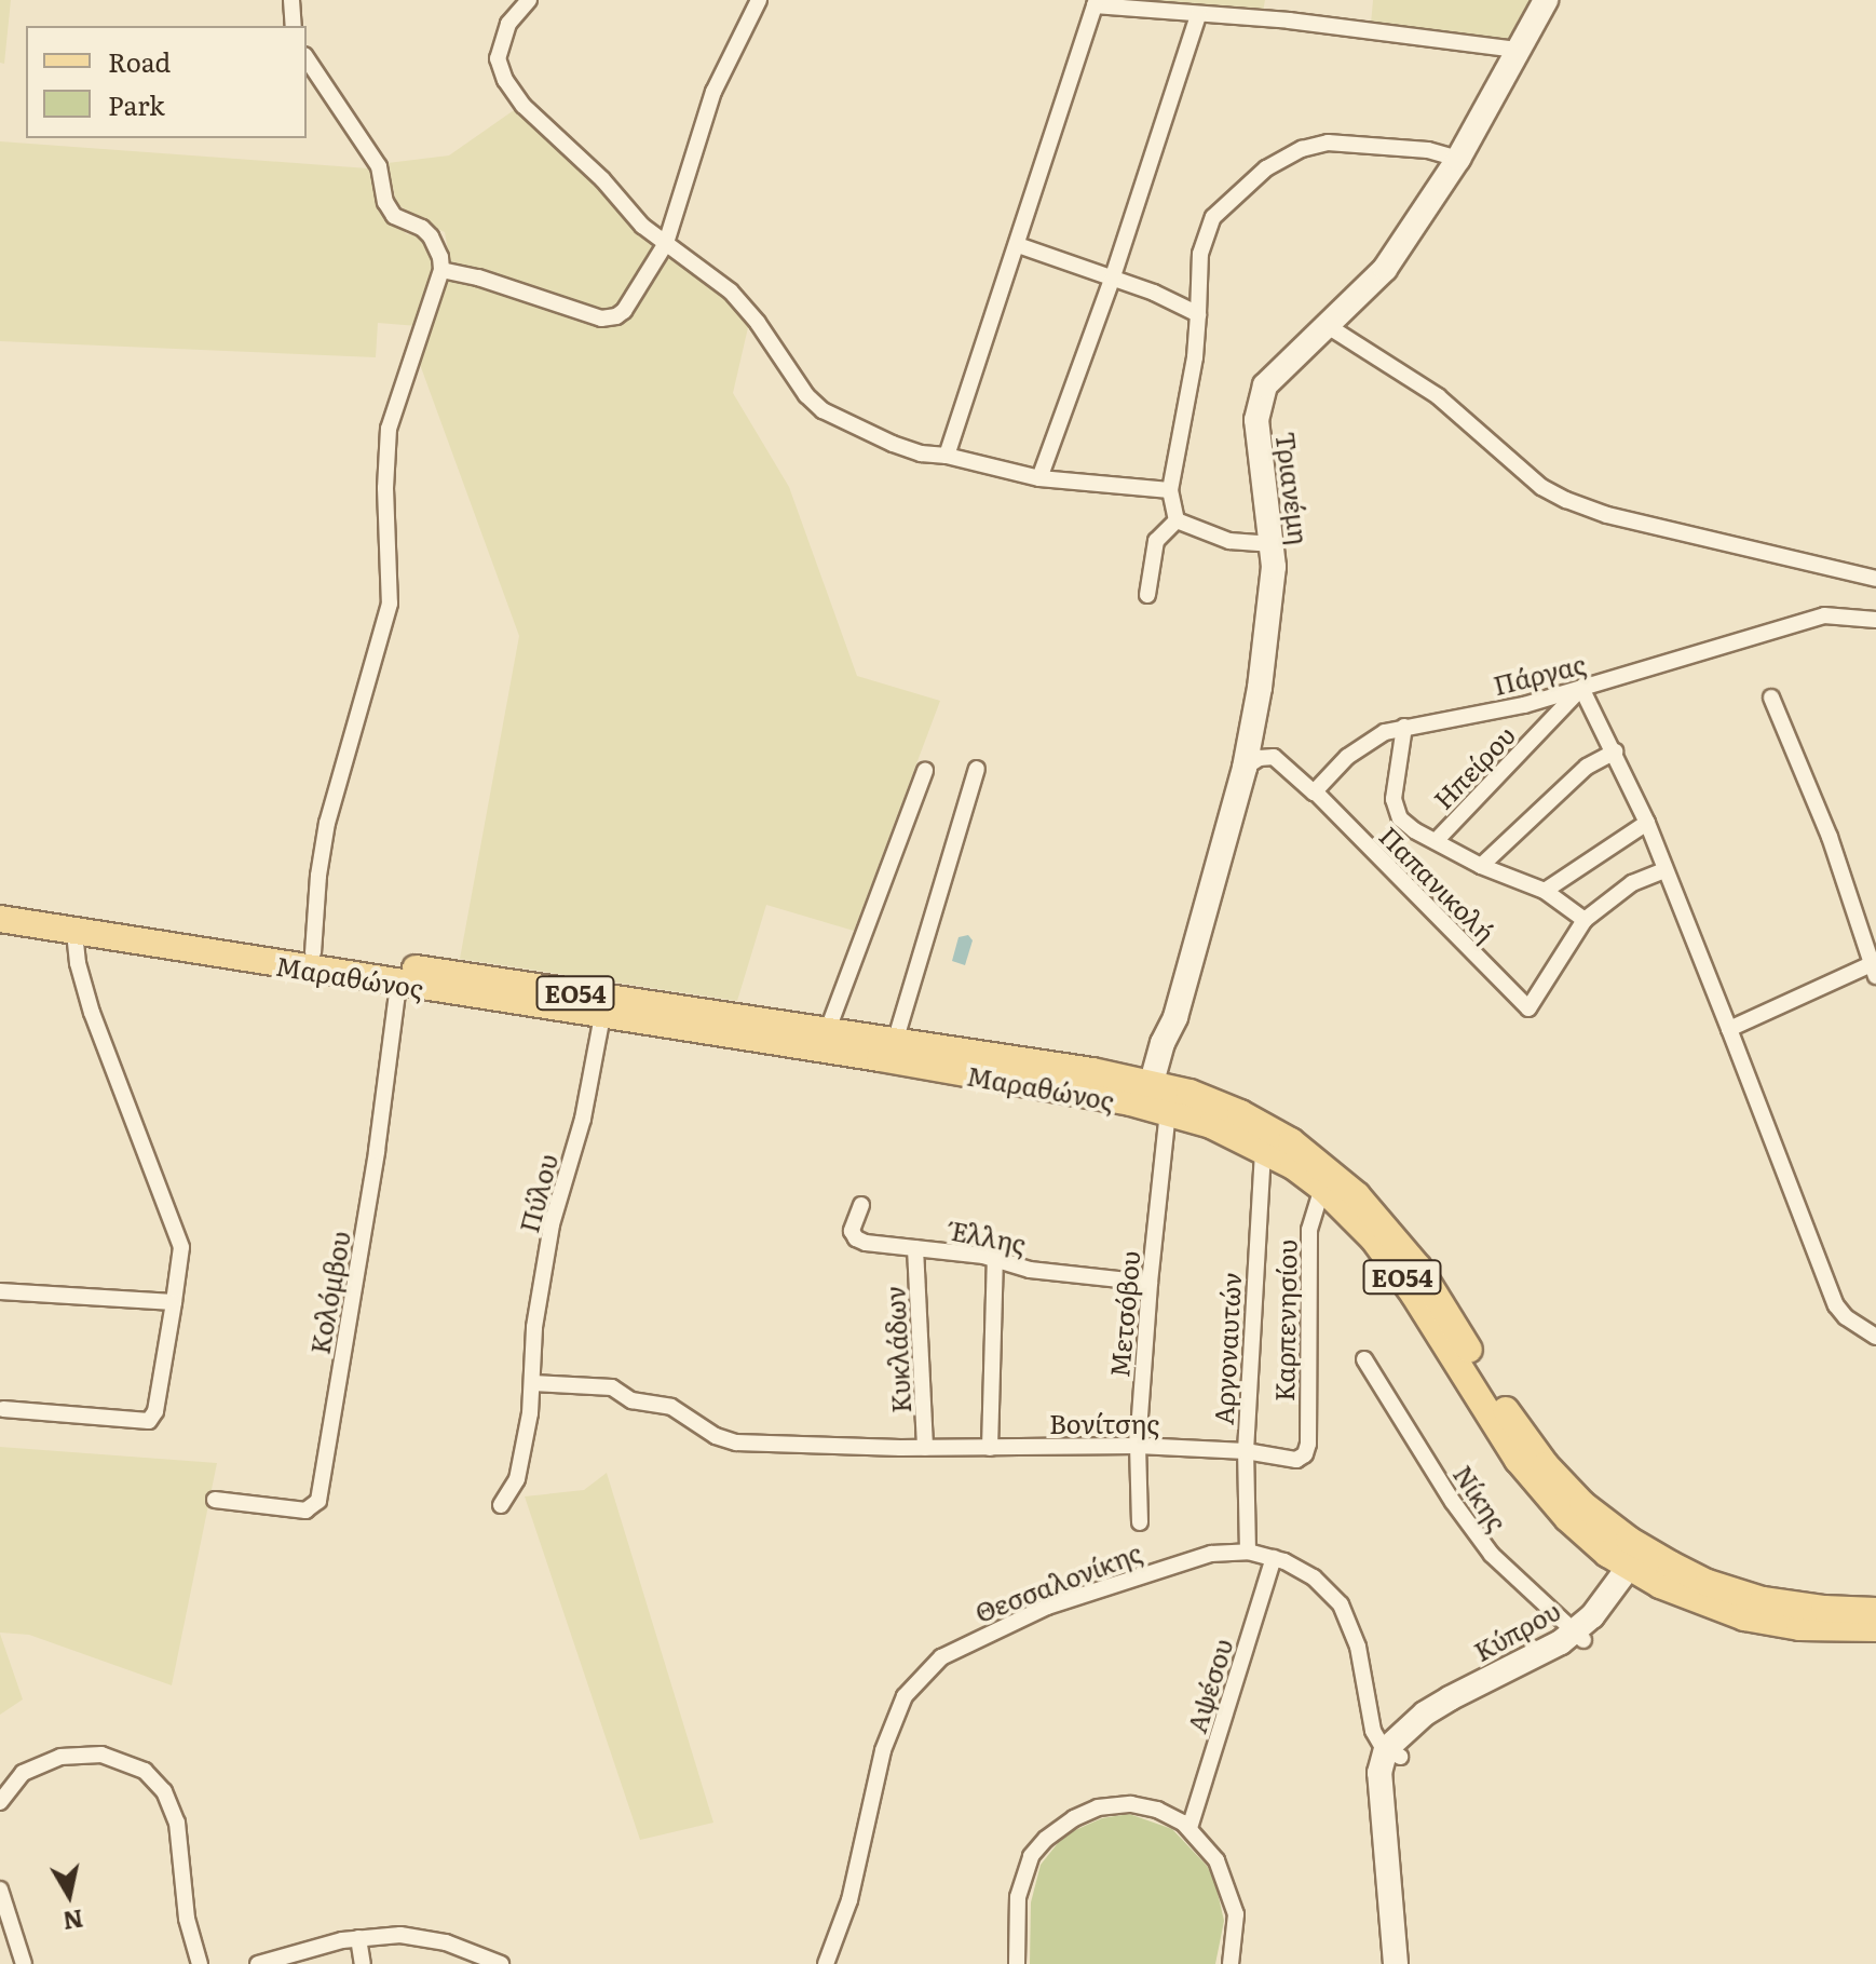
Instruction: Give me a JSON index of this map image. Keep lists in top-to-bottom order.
{
  "streets": {
    "main road": ["Μαραθώνος", "ΕΟ54"],
    "street": [
      "Τριανέμη",
      "Πάργας",
      "Ηπείρου",
      "Παπανικολή",
      "Πύλου",
      "Έλλης",
      "Κολόμβου",
      "Μετσόβου",
      "Καρπενησίου",
      "Αργοναυτών",
      "Κυκλάδων",
      "Βονίτσης",
      "Νίκης",
      "Θεσσαλονίκης",
      "Κύπρου",
      "Αψέσου"
    ]
  },
  "crossings": [
    ["Τριανέμη", "Μαραθώνος"],
    ["Τριανέμη", "Μετσόβου"],
    ["Πάργας", "Ηπείρου"],
    ["Πάργας", "Παπανικολή"],
    ["Μαραθώνος", "Πύλου"],
    ["Μαραθώνος", "Κολόμβου"],
    ["Μαραθώνος", "Μετσόβου"],
    ["Μαραθώνος", "Καρπενησίου"],
    ["Μαραθώνος", "Αργοναυτών"],
    ["Μαραθώνος", "Κύπρου"],
    ["Πύλου", "Βονίτσης"],
    ["Έλλης", "Μετσόβου"],
    ["Έλλης", "Κυκλάδων"],
    ["Μετσόβου", "Βονίτσης"],
    ["Καρπενησίου", "Βονίτσης"],
    ["Αργοναυτών", "Βονίτσης"],
    ["Αργοναυτών", "Θεσσαλονίκης"],
    ["Κυκλάδων", "Βονίτσης"],
    ["Νίκης", "Κύπρου"],
    ["Θεσσαλονίκης", "Κύπρου"],
    ["Θεσσαλονίκης", "Αψέσου"]
  ],
  "legend": ["Road", "Park"],
  "north": "bottom"
}
